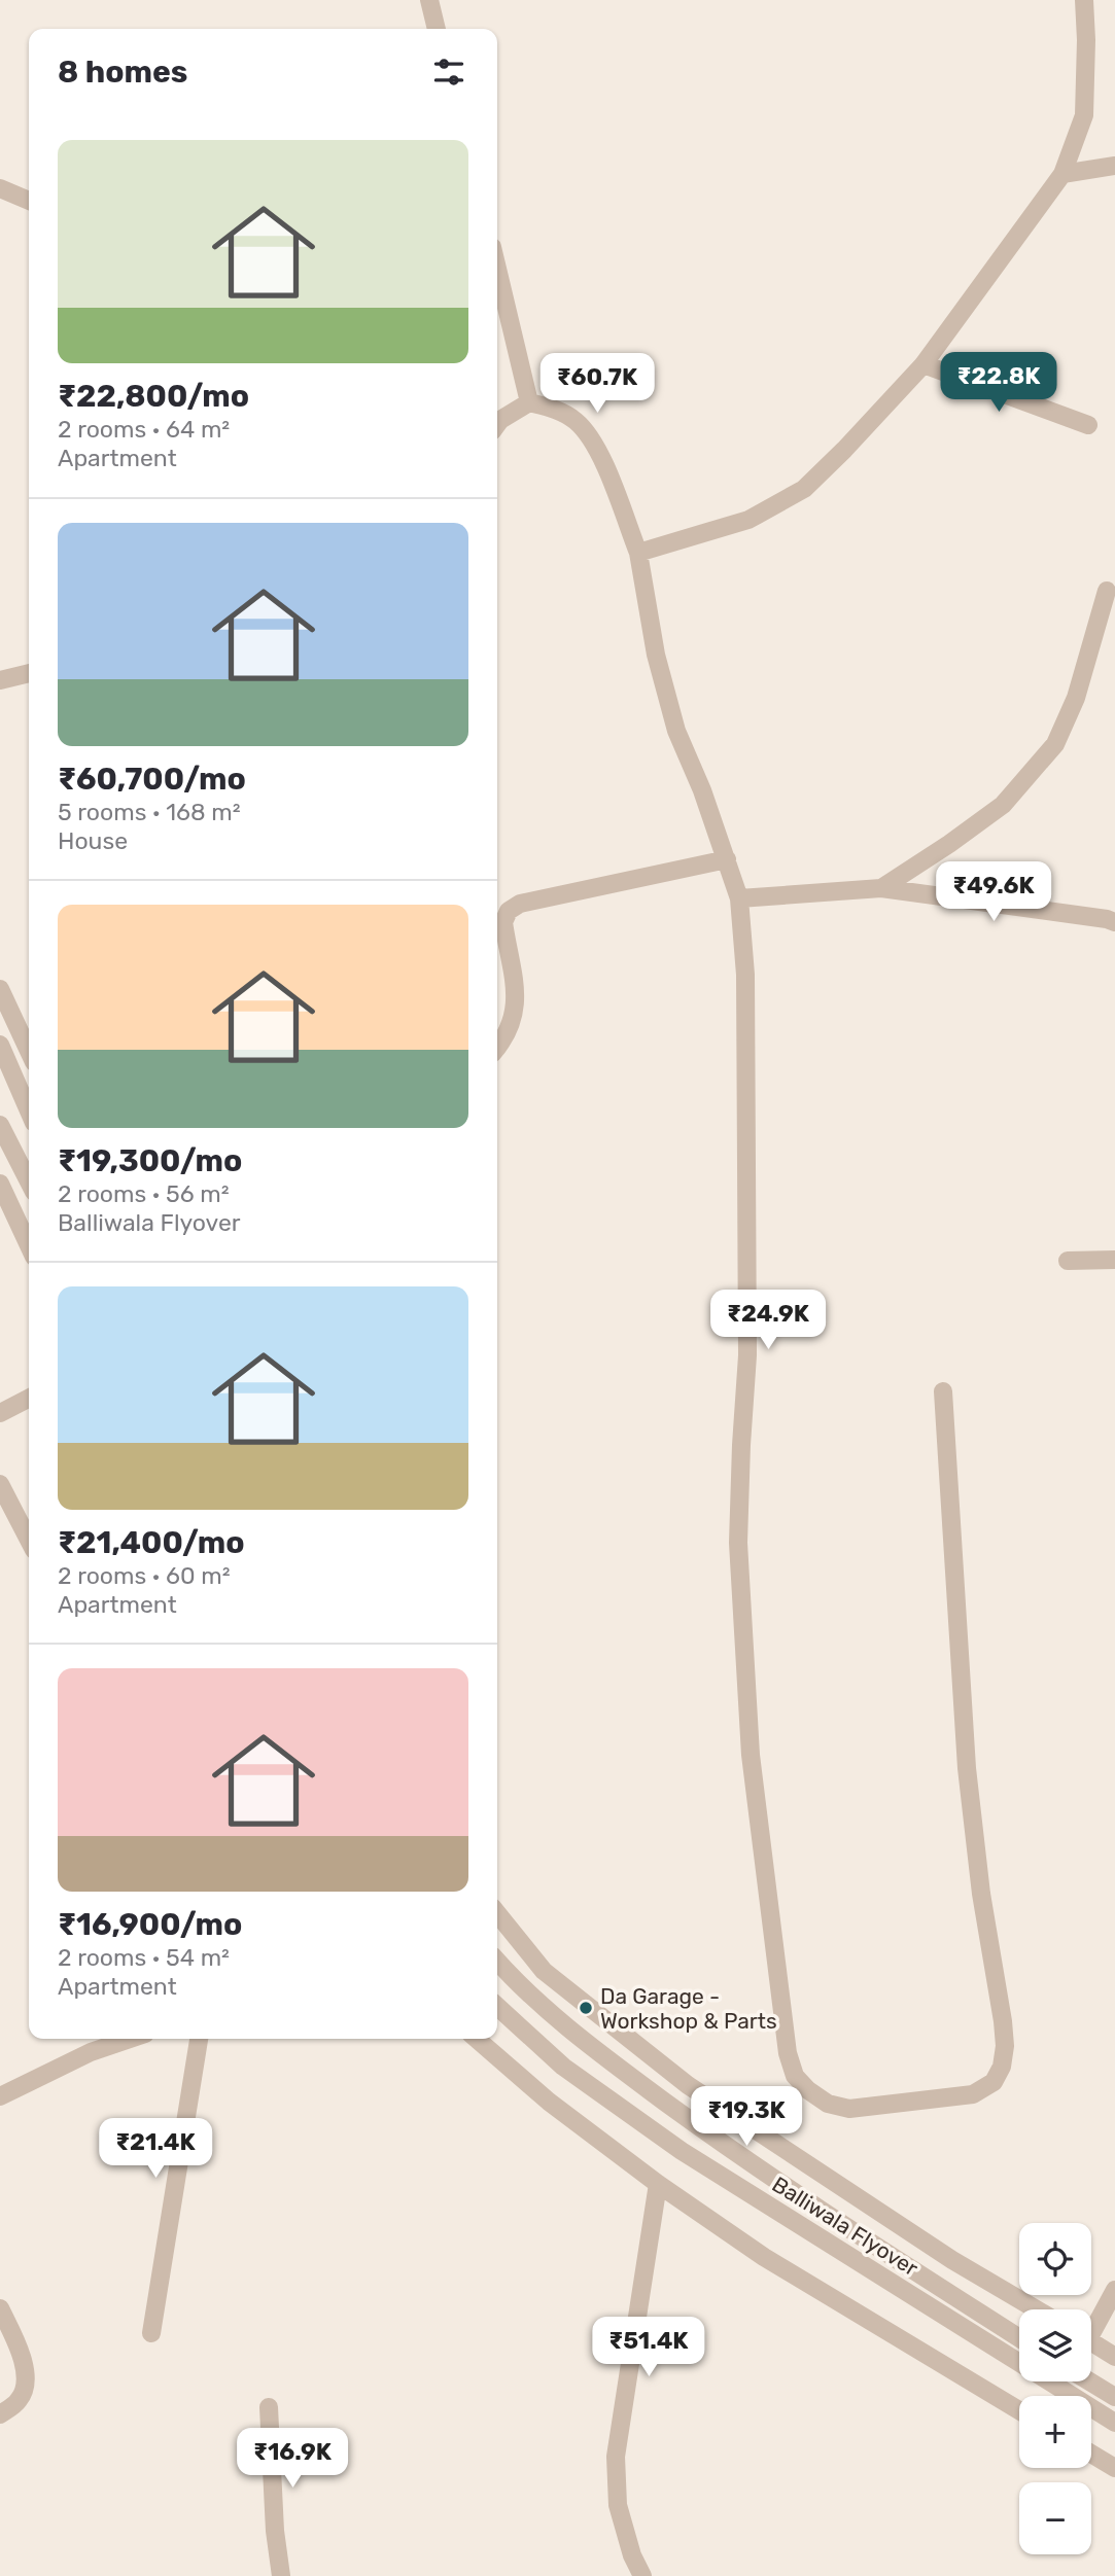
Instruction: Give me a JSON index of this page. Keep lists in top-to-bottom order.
{
  "streets": {
    "street": ["Balliwala Flyover"]
  },
  "places": ["Da Garage - Workshop & Parts"],
  "page": {
    "heading": "8 homes",
    "list": [
      {
        "name": "₹22,800/mo",
        "note": "2 rooms · 64 m² · Apartment"
      },
      {
        "name": "₹60,700/mo",
        "note": "5 rooms · 168 m² · House"
      },
      {
        "name": "₹19,300/mo",
        "note": "2 rooms · 56 m² · Balliwala Flyover"
      },
      {
        "name": "₹21,400/mo",
        "note": "2 rooms · 60 m² · Apartment"
      },
      {
        "name": "₹16,900/mo",
        "note": "2 rooms · 54 m² · Apartment"
      }
    ],
    "price": [
      "₹22.8K",
      "₹60.7K",
      "₹49.6K",
      "₹24.9K",
      "₹19.3K",
      "₹21.4K",
      "₹51.4K",
      "₹16.9K"
    ],
    "map_buttons": ["+", "−"]
  }
}
